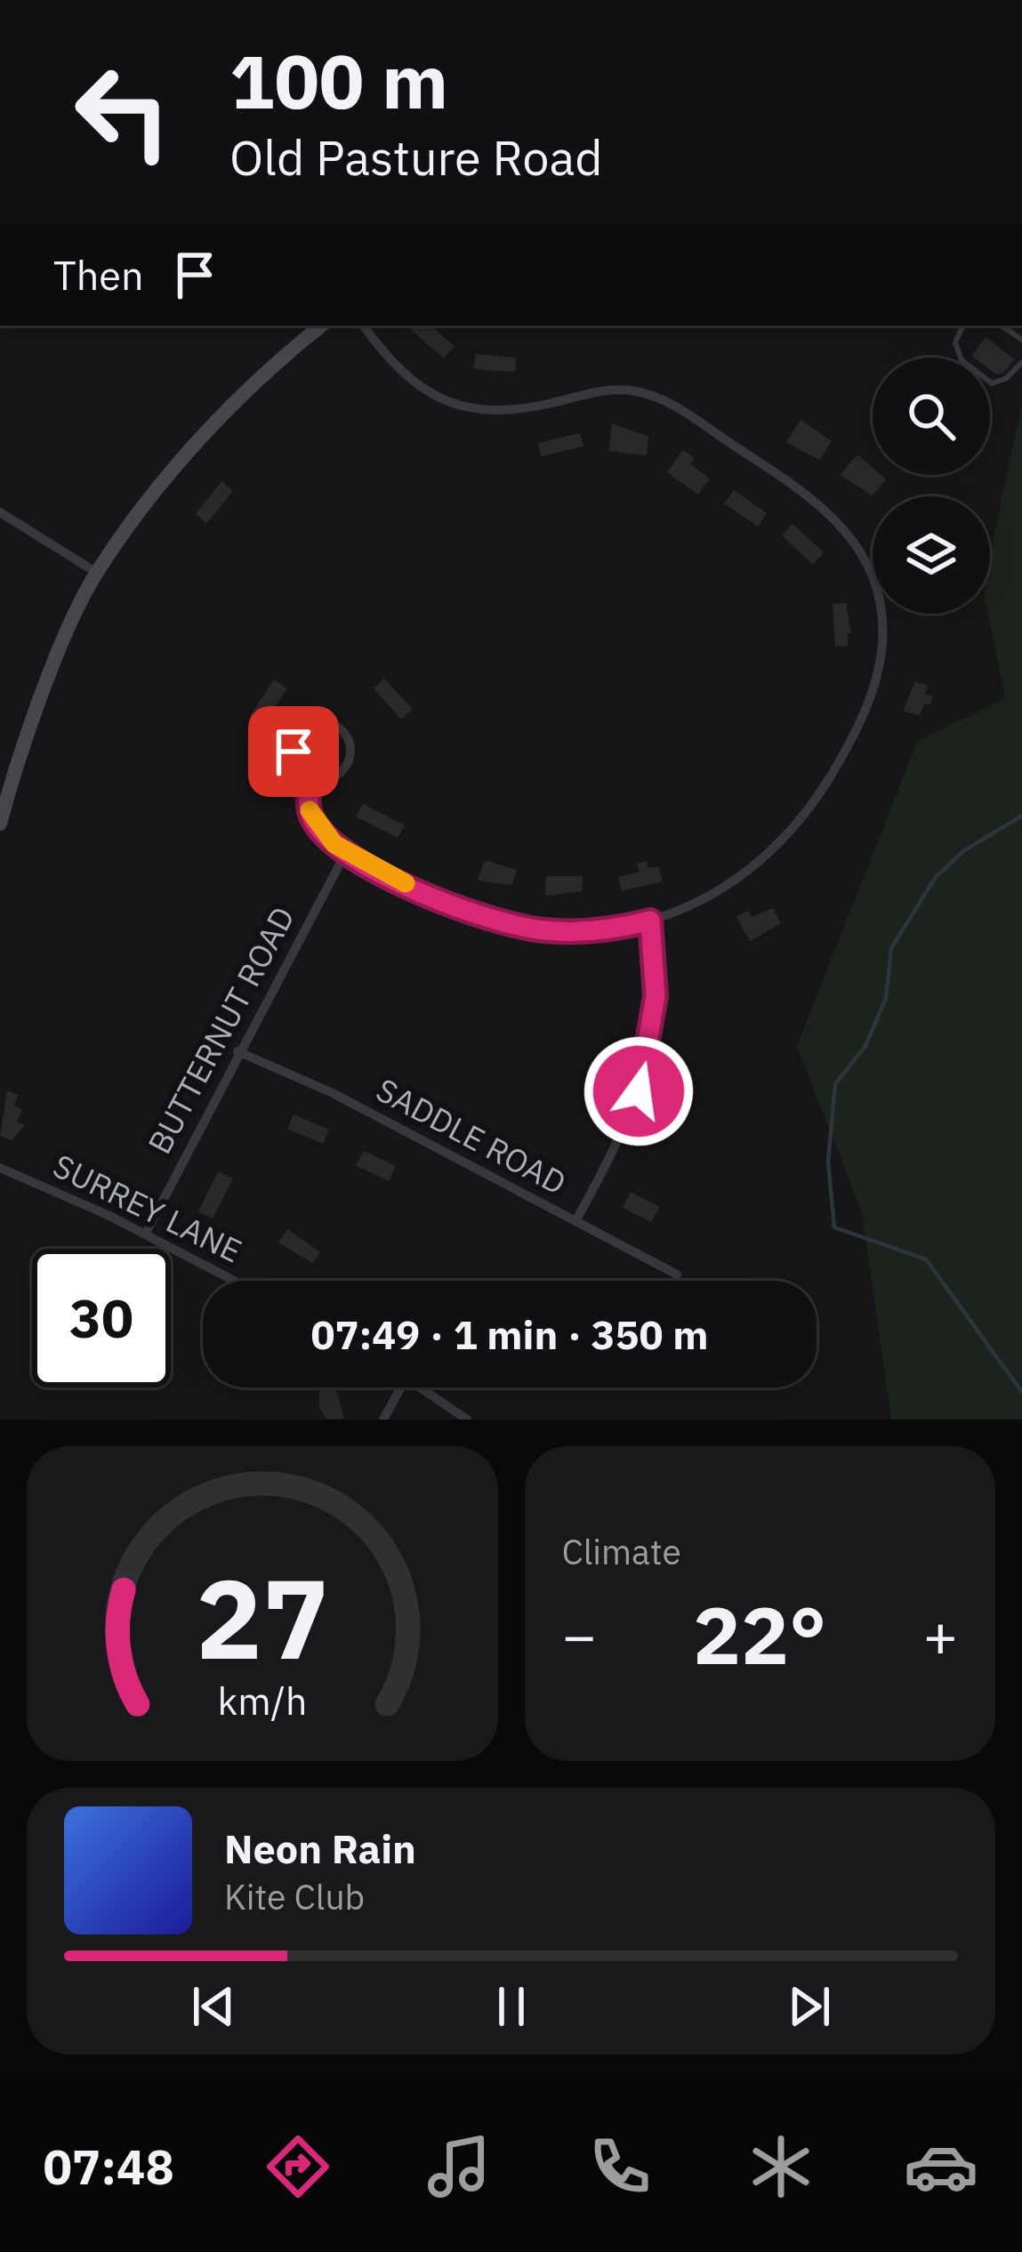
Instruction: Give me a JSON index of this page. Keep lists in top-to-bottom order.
{
  "streets": {
    "street": ["BUTTERNUT ROAD", "SADDLE ROAD", "SURREY LANE"]
  },
  "crossings": [
    ["BUTTERNUT ROAD", "SADDLE ROAD"],
    ["BUTTERNUT ROAD", "SURREY LANE"]
  ],
  "page": {
    "turn": ["100 m", "Old Pasture Road"],
    "then": "Then",
    "limit": "30",
    "trip": "07:49 · 1 min · 350 m",
    "tile": "Climate",
    "heat": ["−", "22°", "+"],
    "song": ["Neon Rain", "Kite Club"],
    "tabs": "07:48",
    "gauge": ["27", "km/h"]
  }
}
